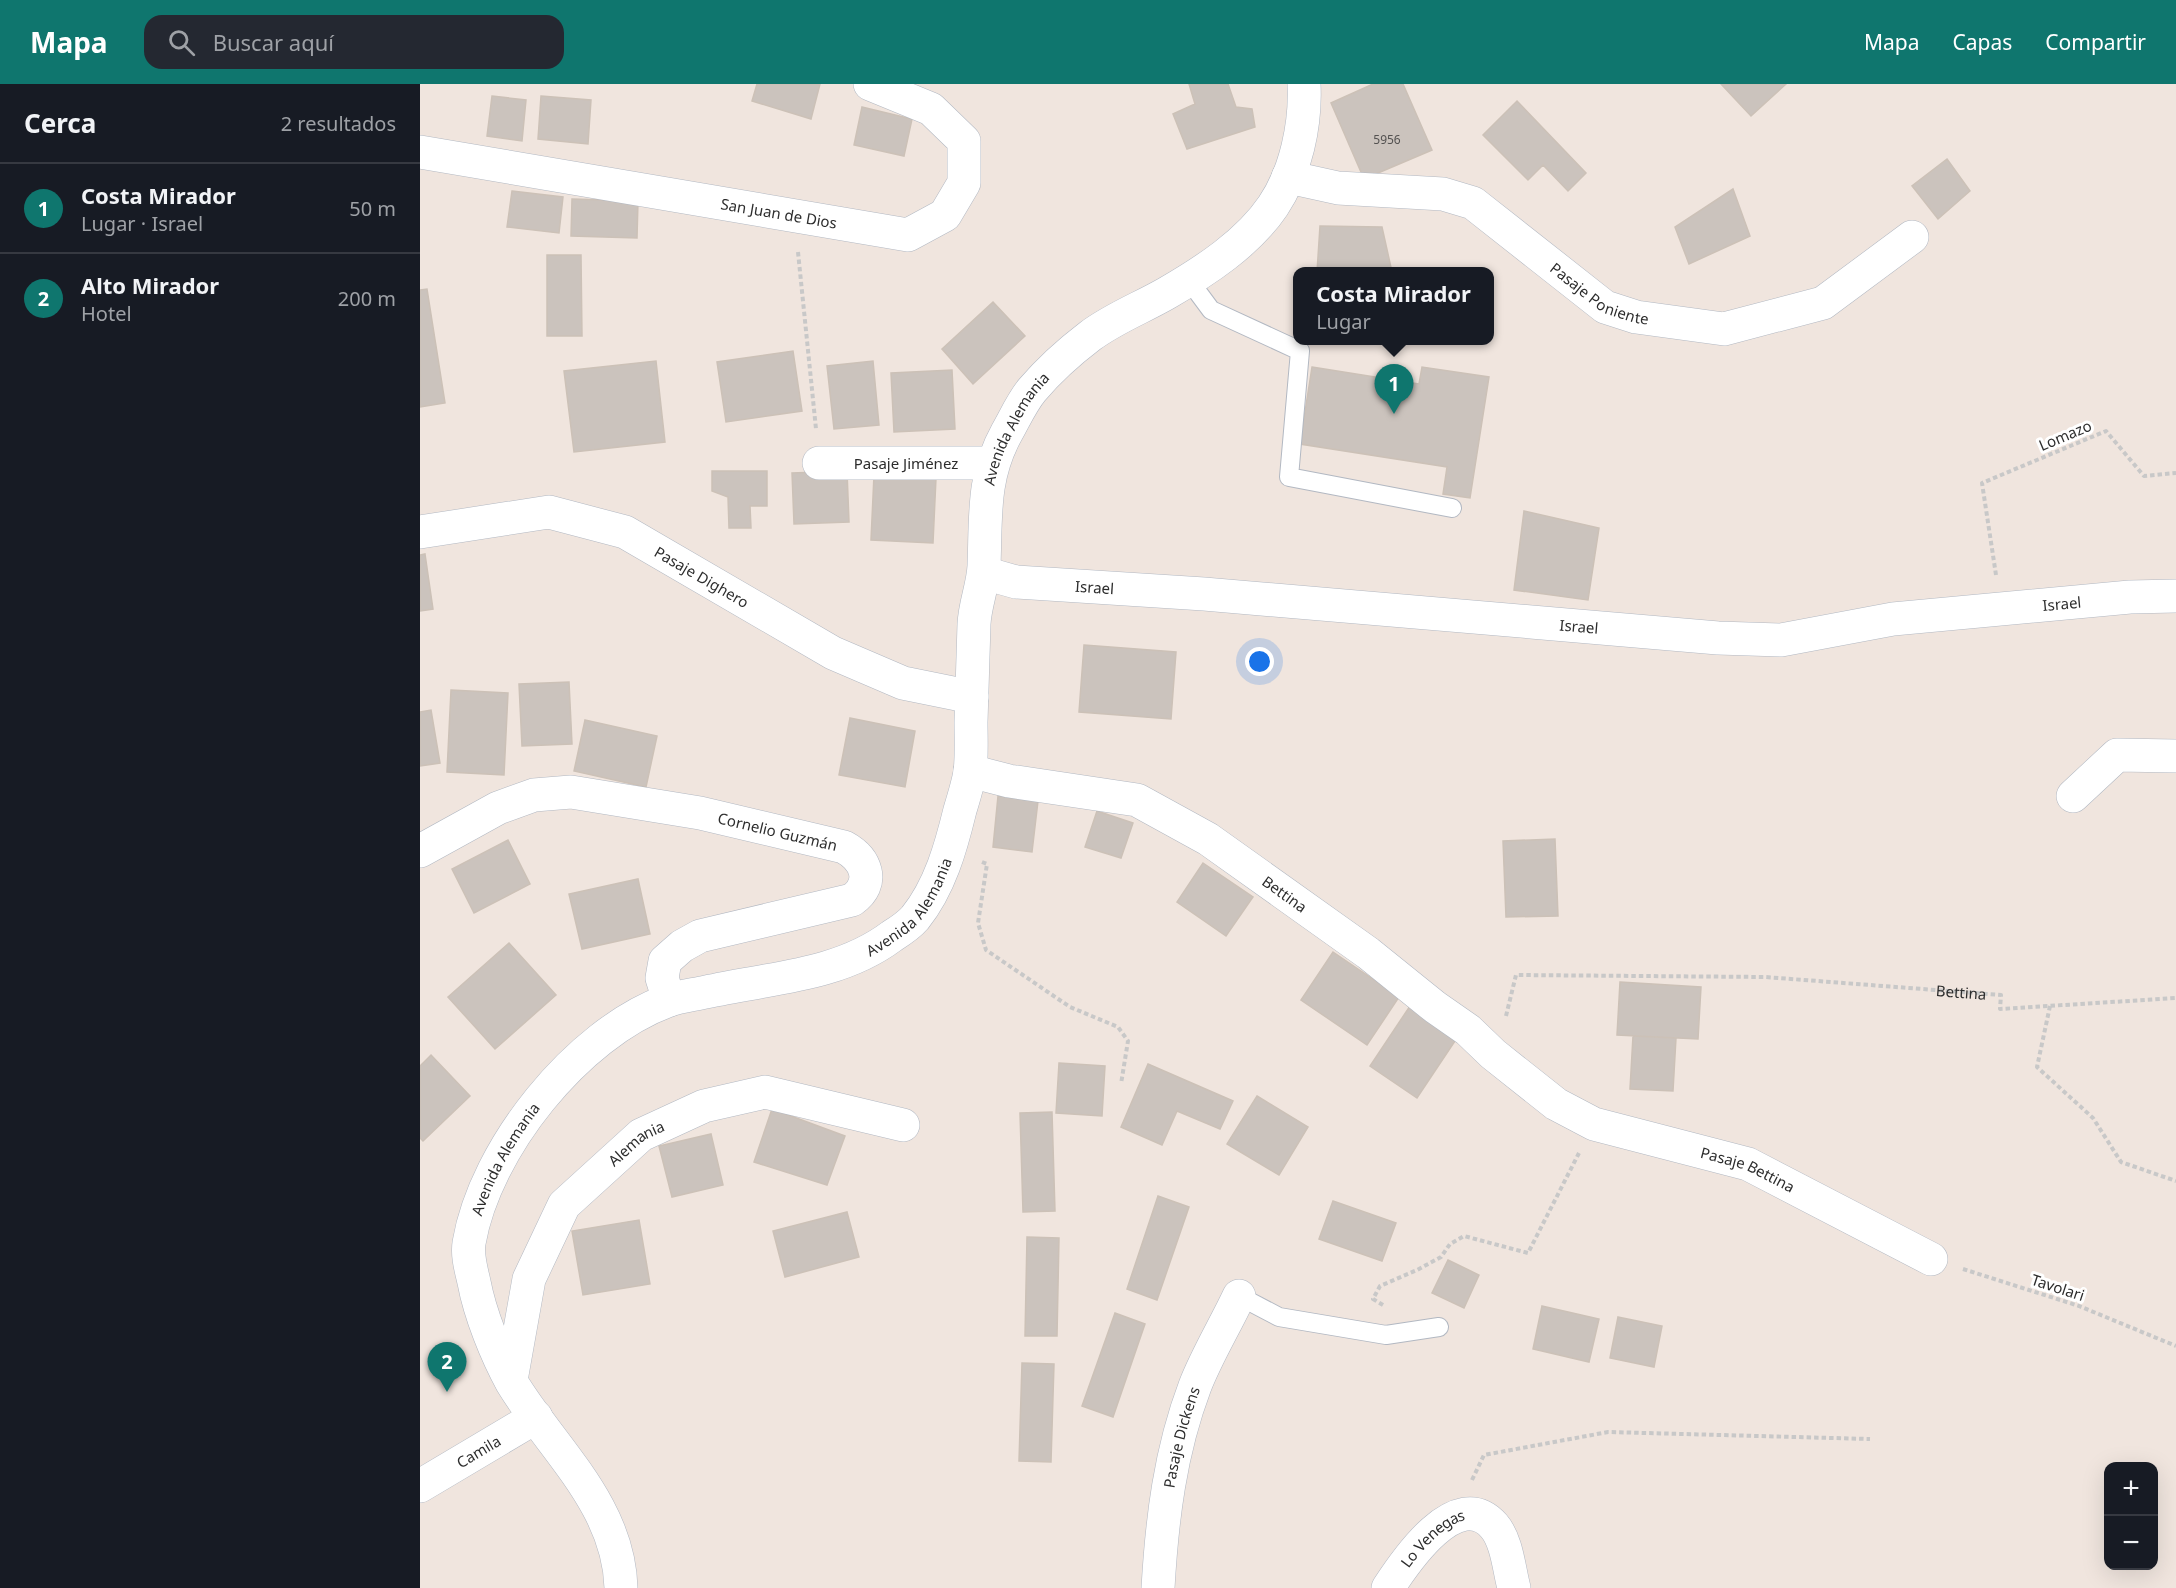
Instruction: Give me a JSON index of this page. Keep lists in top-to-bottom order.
{
  "streets": {
    "street": [
      "San Juan de Dios",
      "Pasaje Poniente",
      "Avenida Alemania",
      "Pasaje Jiménez",
      "Pasaje Dighero",
      "Israel",
      "Cornelio Guzmán",
      "Bettina",
      "Alemania",
      "Pasaje Bettina",
      "Pasaje Dickens",
      "Camila",
      "Lo Venegas"
    ],
    "path": ["Lomazo", "Tavolari"]
  },
  "crossings": [
    ["Pasaje Poniente", "Avenida Alemania"],
    ["Avenida Alemania", "Pasaje Jiménez"],
    ["Avenida Alemania", "Pasaje Dighero"],
    ["Avenida Alemania", "Israel"],
    ["Avenida Alemania", "Cornelio Guzmán"],
    ["Avenida Alemania", "Bettina"],
    ["Avenida Alemania", "Alemania"],
    ["Avenida Alemania", "Camila"],
    ["Lomazo", "Israel"],
    ["Bettina", "Pasaje Bettina"],
    ["Pasaje Bettina", "Tavolari"]
  ],
  "house_numbers": ["5956"],
  "page": {
    "header": "Mapa",
    "search": "Buscar aquí",
    "nav": ["Mapa", "Capas", "Compartir"],
    "heading": ["Cerca", "2 resultados"],
    "list": [
      {
        "mark": "1",
        "name": "Costa Mirador",
        "note": "Lugar · Israel",
        "value": "50 m"
      },
      {
        "mark": "2",
        "name": "Alto Mirador",
        "note": "Hotel",
        "value": "200 m"
      }
    ],
    "popup": ["Costa Mirador", "Lugar"],
    "pins": ["1", "2"],
    "map_buttons": ["+", "−"]
  }
}
